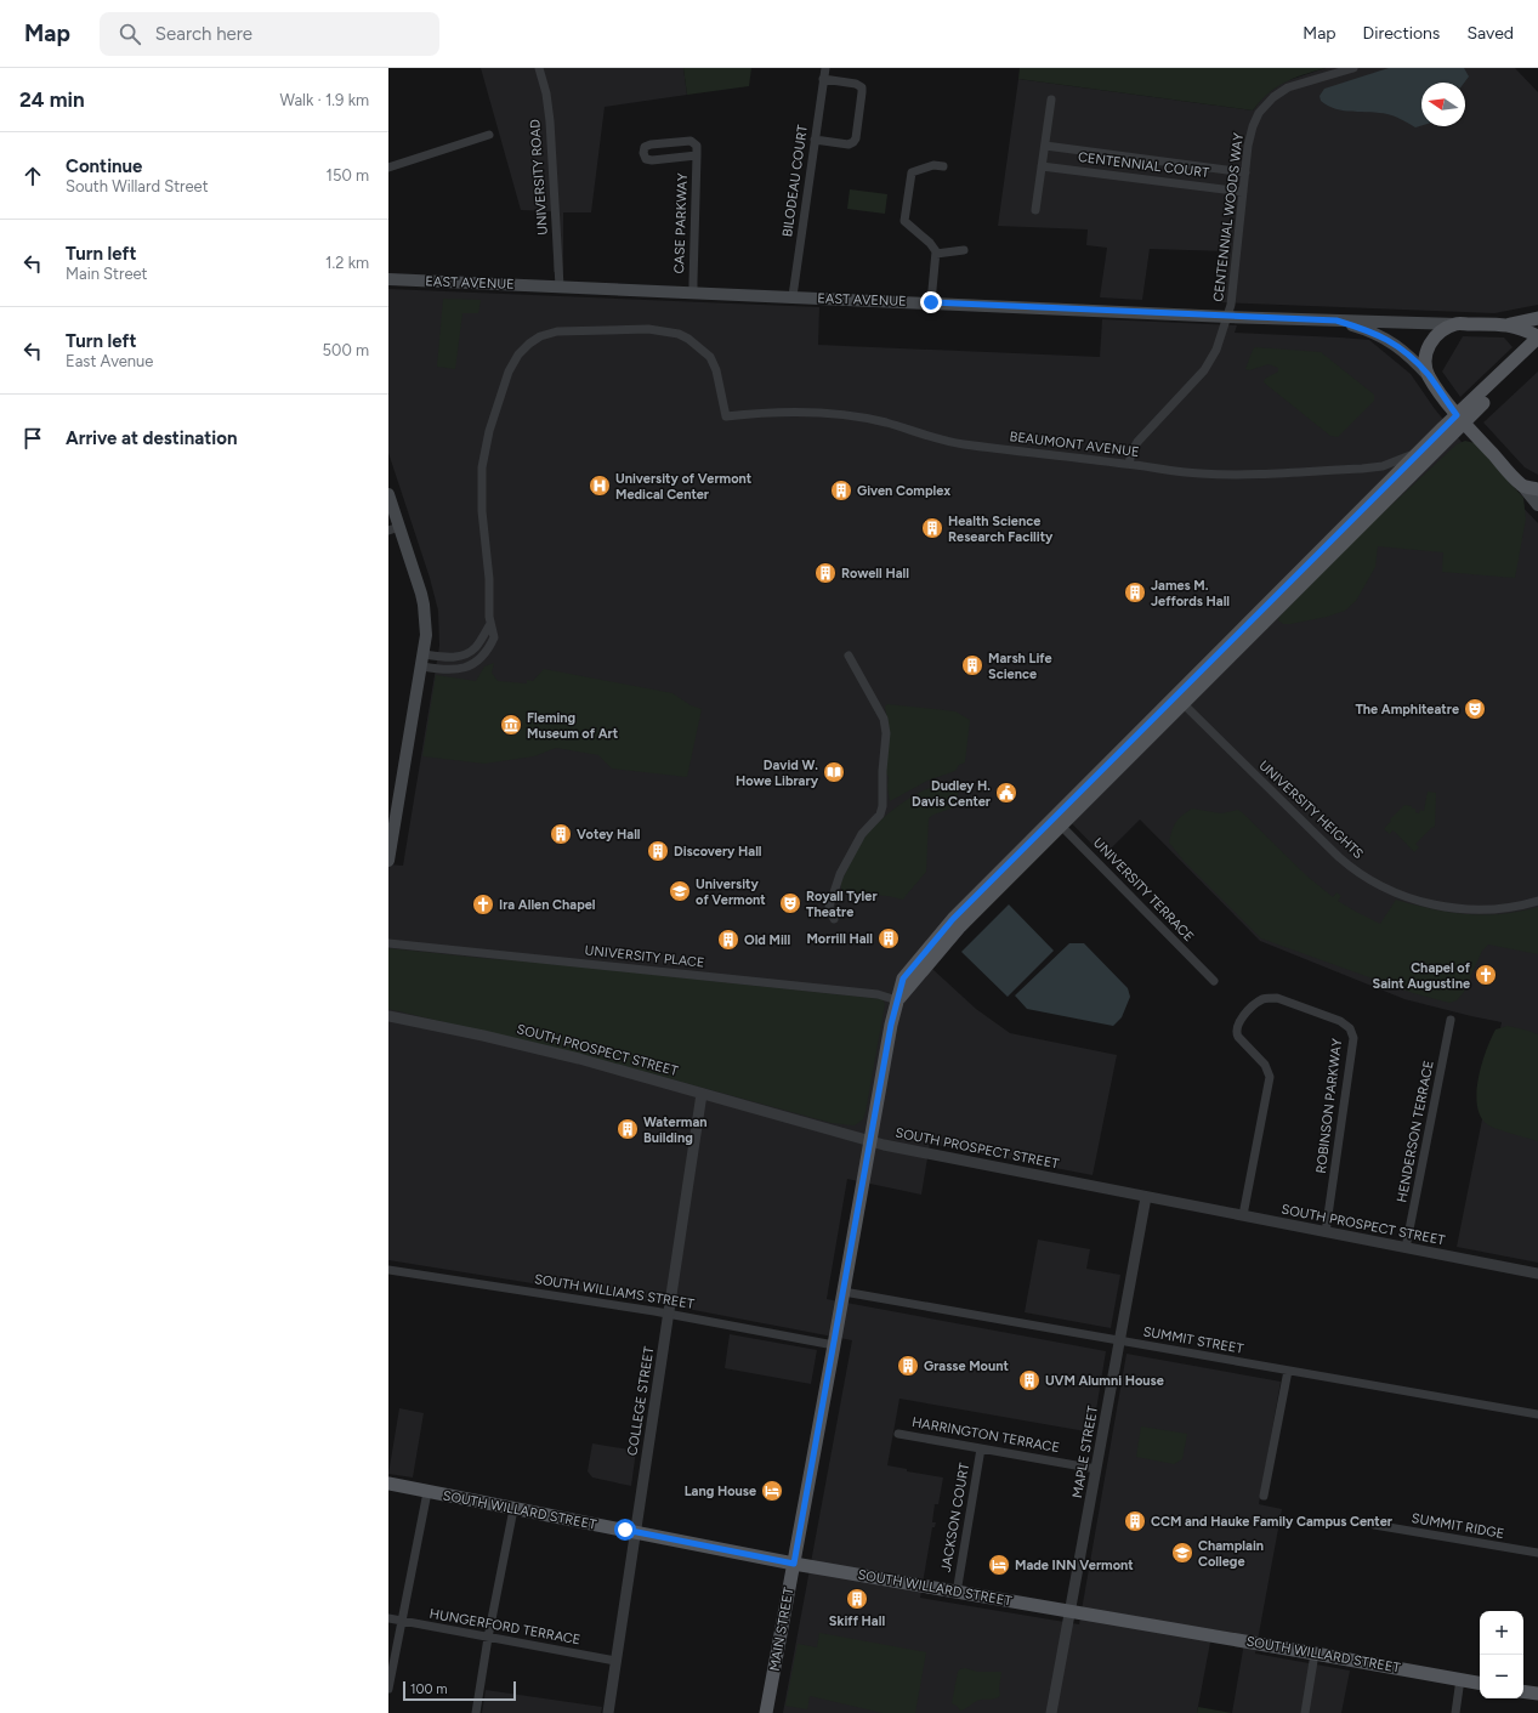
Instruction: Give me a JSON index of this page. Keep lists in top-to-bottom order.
{
  "streets": {
    "main road": ["EAST AVENUE", "SOUTH WILLARD STREET", "MAIN STREET"],
    "street": [
      "CENTENNIAL COURT",
      "UNIVERSITY ROAD",
      "BILODEAU COURT",
      "CENTENNIAL WOODS WAY",
      "CASE PARKWAY",
      "BEAUMONT AVENUE",
      "UNIVERSITY HEIGHTS",
      "UNIVERSITY TERRACE",
      "UNIVERSITY PLACE",
      "SOUTH PROSPECT STREET",
      "ROBINSON PARKWAY",
      "HENDERSON TERRACE",
      "SOUTH WILLIAMS STREET",
      "SUMMIT STREET",
      "COLLEGE STREET",
      "HARRINGTON TERRACE",
      "MAPLE STREET",
      "JACKSON COURT",
      "SUMMIT RIDGE",
      "HUNGERFORD TERRACE"
    ]
  },
  "crossings": [
    ["CENTENNIAL COURT", "CENTENNIAL WOODS WAY"],
    ["UNIVERSITY ROAD", "EAST AVENUE"],
    ["BILODEAU COURT", "EAST AVENUE"],
    ["CENTENNIAL WOODS WAY", "EAST AVENUE"],
    ["CENTENNIAL WOODS WAY", "BEAUMONT AVENUE"],
    ["CASE PARKWAY", "EAST AVENUE"],
    ["EAST AVENUE", "MAIN STREET"],
    ["BEAUMONT AVENUE", "MAIN STREET"],
    ["UNIVERSITY HEIGHTS", "MAIN STREET"],
    ["UNIVERSITY TERRACE", "MAIN STREET"],
    ["UNIVERSITY PLACE", "MAIN STREET"],
    ["SOUTH PROSPECT STREET", "ROBINSON PARKWAY"],
    ["SOUTH PROSPECT STREET", "HENDERSON TERRACE"],
    ["SOUTH PROSPECT STREET", "COLLEGE STREET"],
    ["SOUTH PROSPECT STREET", "MAPLE STREET"],
    ["SOUTH PROSPECT STREET", "MAIN STREET"],
    ["SOUTH WILLIAMS STREET", "COLLEGE STREET"],
    ["SOUTH WILLIAMS STREET", "MAIN STREET"],
    ["SUMMIT STREET", "MAPLE STREET"],
    ["SUMMIT STREET", "MAIN STREET"],
    ["COLLEGE STREET", "SOUTH WILLARD STREET"],
    ["COLLEGE STREET", "HUNGERFORD TERRACE"],
    ["HARRINGTON TERRACE", "MAPLE STREET"],
    ["HARRINGTON TERRACE", "JACKSON COURT"],
    ["MAPLE STREET", "SOUTH WILLARD STREET"],
    ["SOUTH WILLARD STREET", "JACKSON COURT"],
    ["SOUTH WILLARD STREET", "MAIN STREET"]
  ],
  "places": {
    "hospital": ["University of Vermont Medical Center"],
    "building": [
      "Given Complex",
      "Health Science Research Facility",
      "Rowell Hall",
      "James M. Jeffords Hall",
      "Marsh Life Science",
      "Votey Hall",
      "Discovery Hall",
      "Morrill Hall",
      "Old Mill",
      "Waterman Building",
      "Grasse Mount",
      "UVM Alumni House",
      "CCM and Hauke Family Campus Center",
      "Skiff Hall"
    ],
    "theatre": ["The Amphiteatre", "Royall Tyler Theatre"],
    "museum": ["Fleming Museum of Art"],
    "library": ["David W. Howe Library"],
    "public building": ["Dudley H. Davis Center"],
    "school or university": ["University of Vermont", "Champlain College"],
    "church": ["Ira Allen Chapel", "Chapel of Saint Augustine"],
    "hotel": ["Lang House", "Made INN Vermont"]
  },
  "scale_bar": "100 m",
  "north": "left",
  "page": {
    "header": "Map",
    "search": "Search here",
    "nav": ["Map", "Directions", "Saved"],
    "heading": ["24 min", "Walk · 1.9 km"],
    "list": [
      ["Continue", "South Willard Street", "150 m"],
      ["Turn left", "Main Street", "1.2 km"],
      ["Turn left", "East Avenue", "500 m"],
      "Arrive at destination"
    ],
    "map_buttons": ["+", "−"],
    "scale": "100 m"
  }
}
